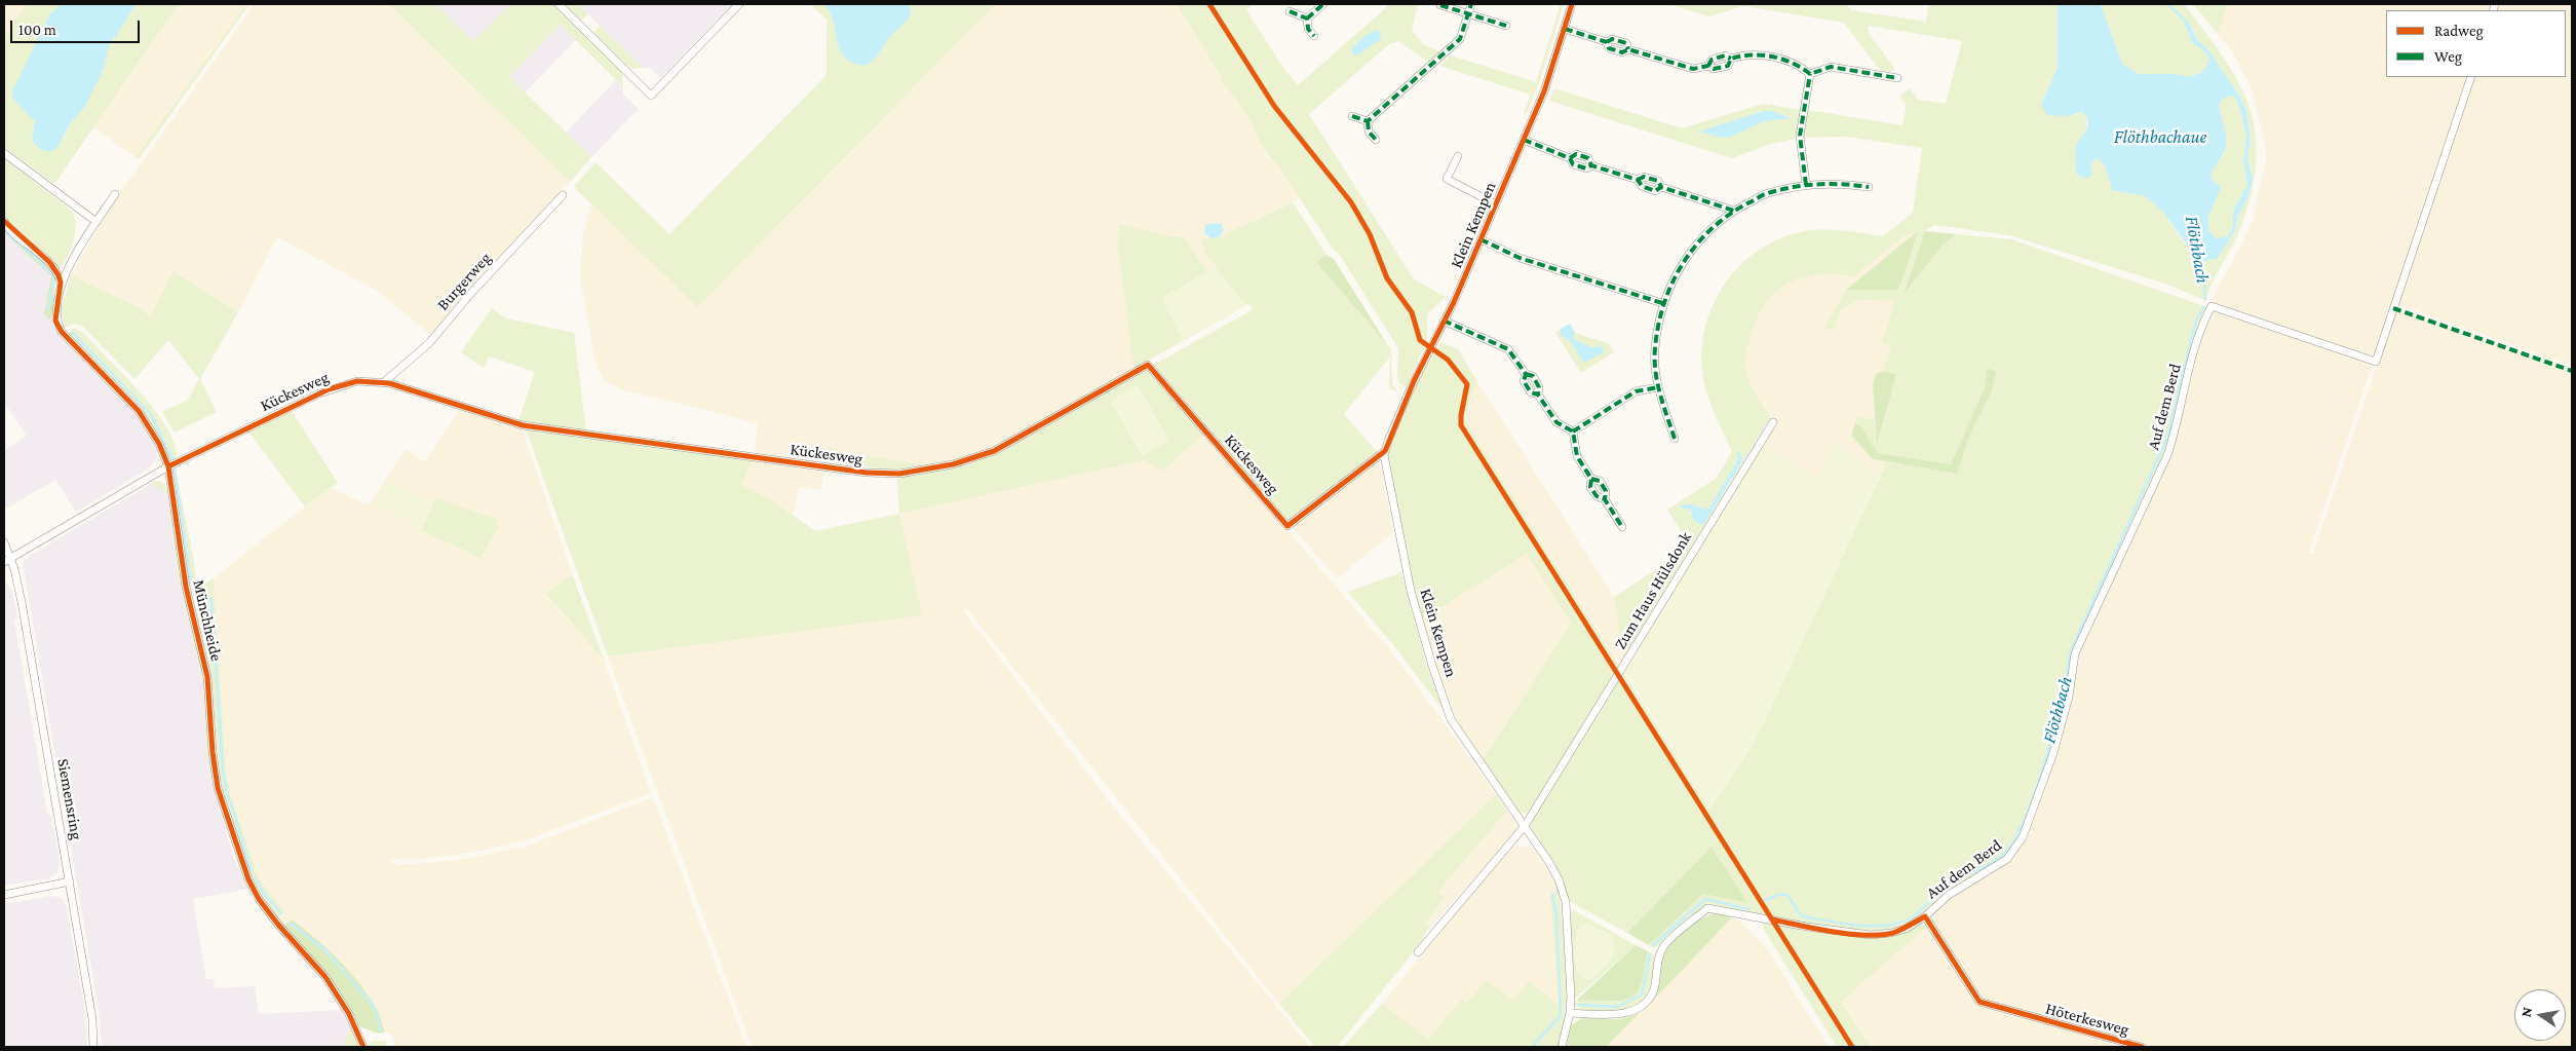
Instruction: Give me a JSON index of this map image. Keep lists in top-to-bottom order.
{
  "streets": {
    "street": [
      "Klein Kempen",
      "Burgerweg",
      "Kückesweg",
      "Auf dem Berd",
      "Zum Haus Hülsdonk",
      "Münchheide",
      "Siemensring",
      "Höterkesweg"
    ]
  },
  "crossings": [
    ["Klein Kempen", "Kückesweg"],
    ["Klein Kempen", "Zum Haus Hülsdonk"],
    ["Burgerweg", "Kückesweg"],
    ["Kückesweg", "Münchheide"],
    ["Auf dem Berd", "Höterkesweg"]
  ],
  "water": ["Flöthbachaue", "Flöthbach"],
  "legend": ["Radweg", "Weg"],
  "scale_bar": "100 m",
  "north": "left"
}
